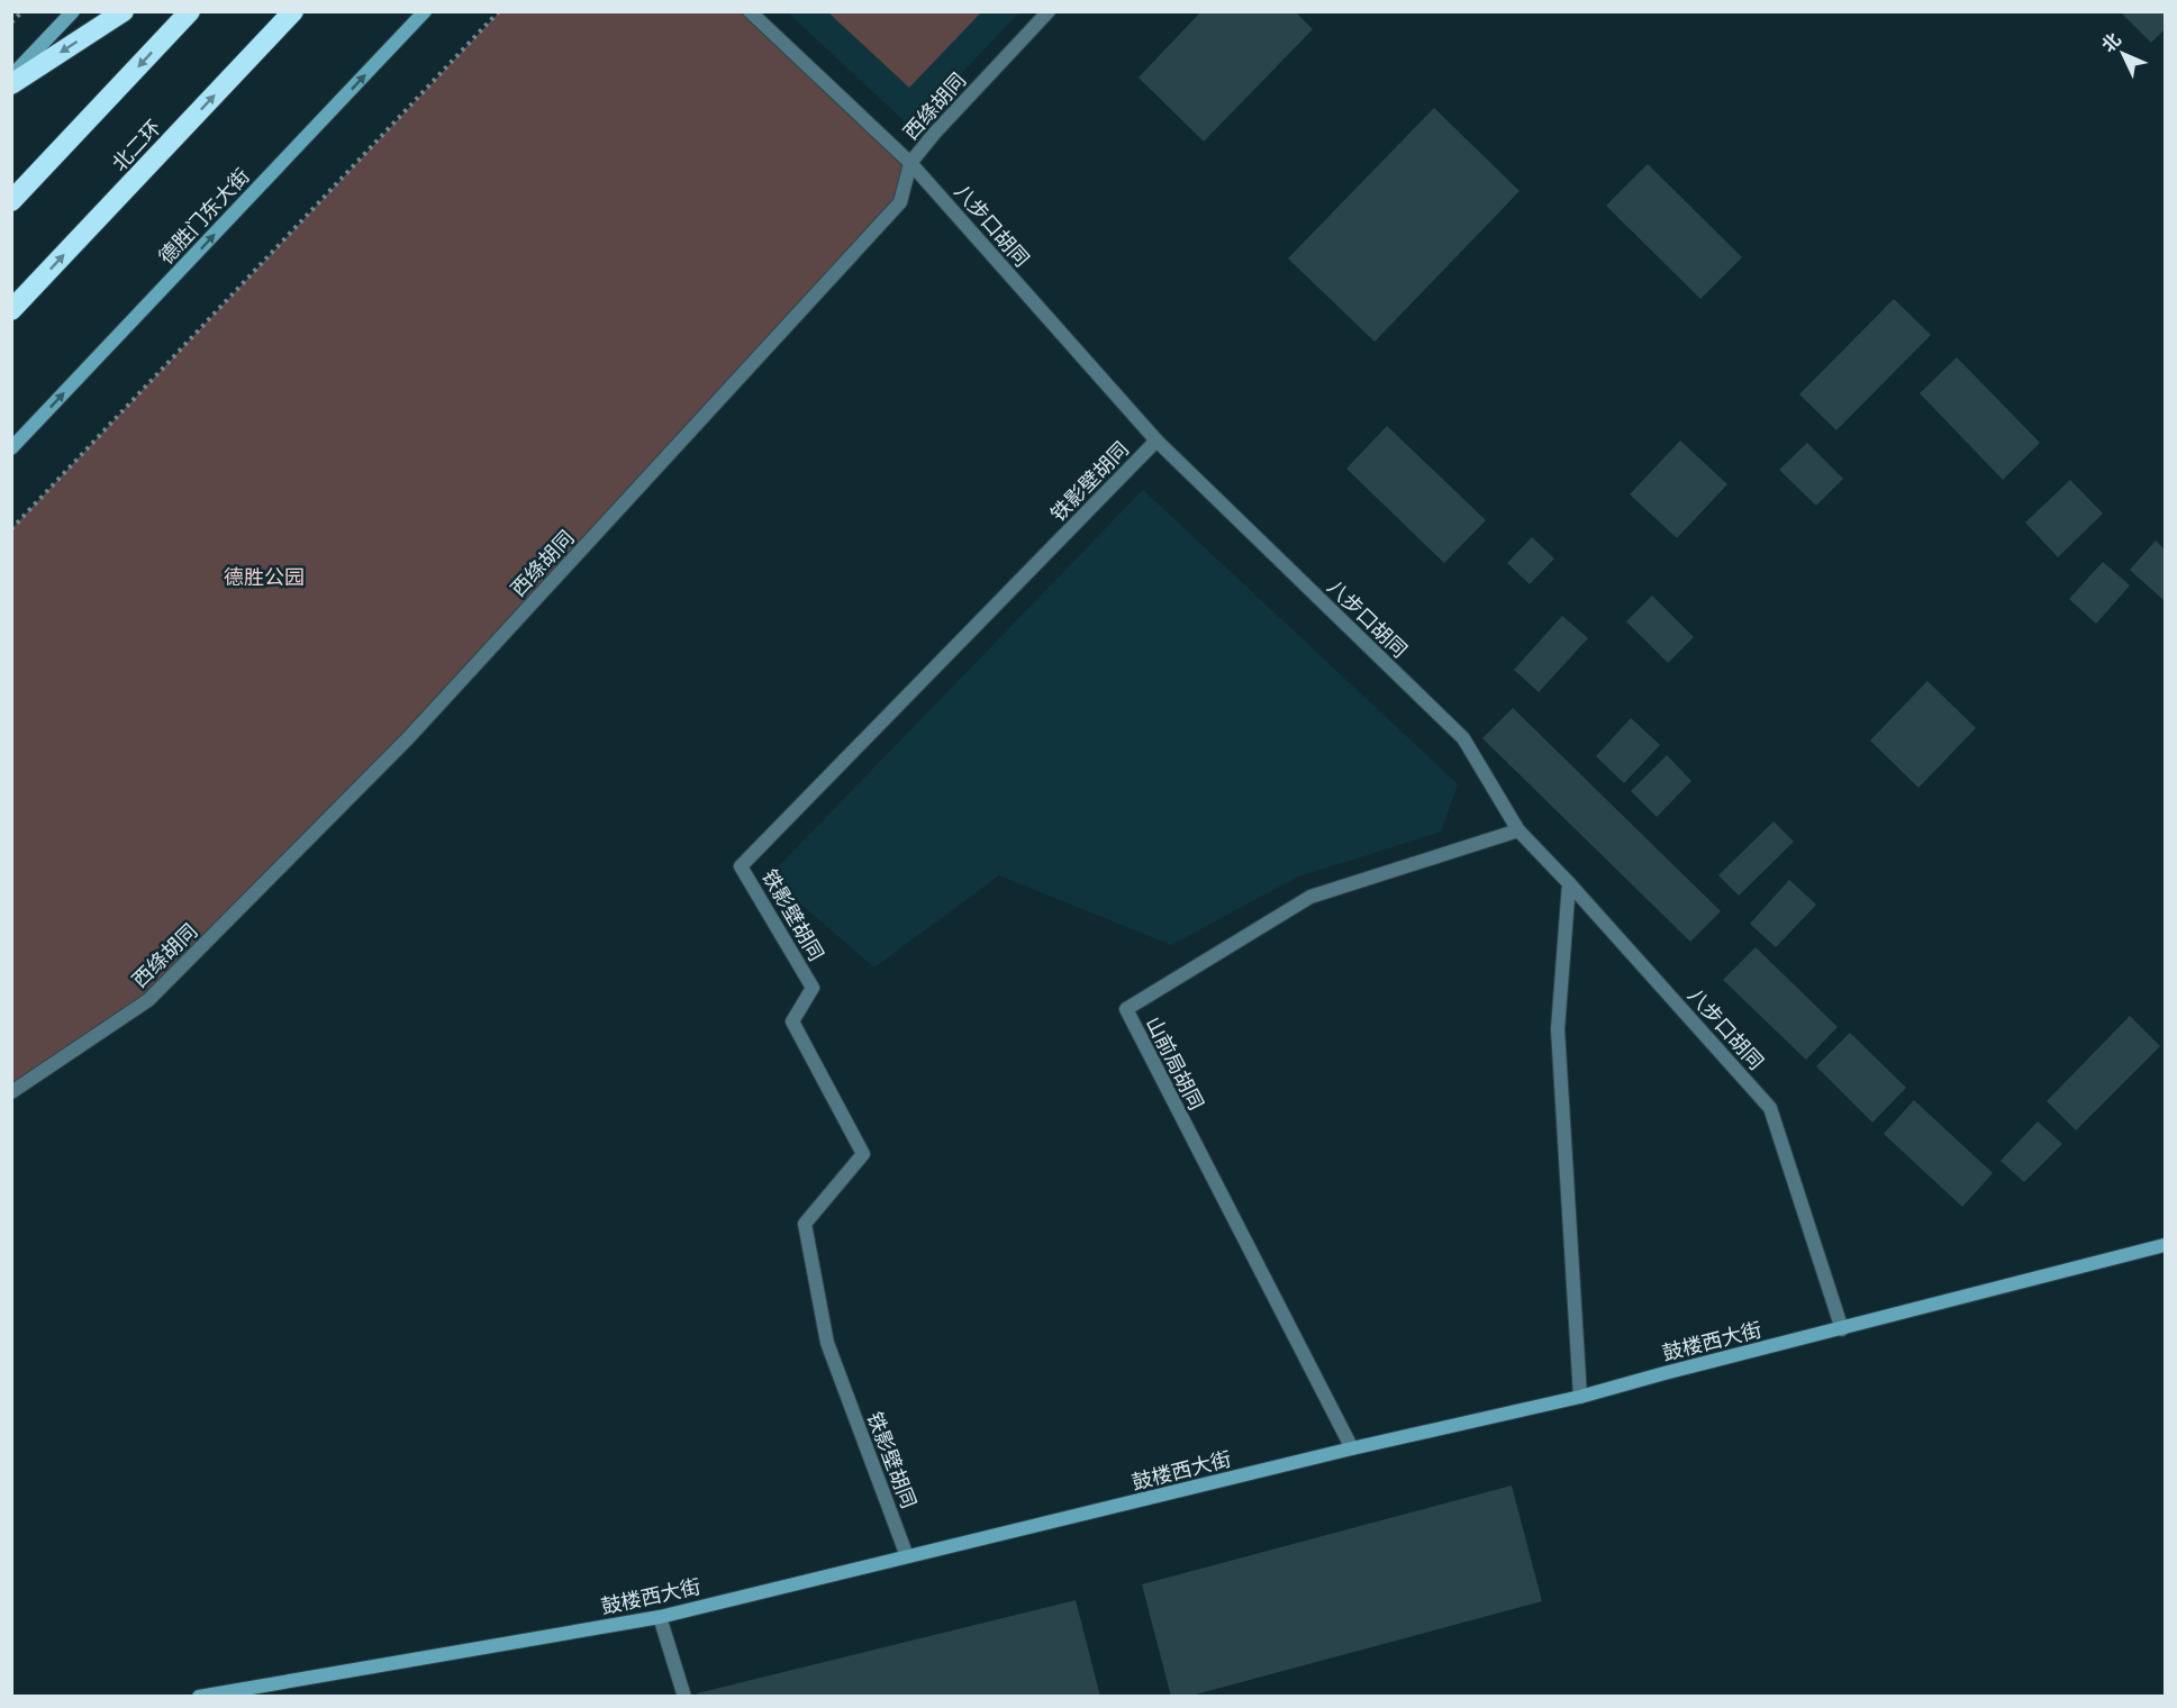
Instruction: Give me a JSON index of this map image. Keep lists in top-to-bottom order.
{
  "streets": {
    "highway": ["北二环"],
    "main road": ["德胜门东大街", "鼓楼西大街"],
    "street": [
      "西绦胡同",
      "八步口胡同",
      "铁影壁胡同",
      "山前局胡同"
    ]
  },
  "crossings": [
    ["西绦胡同", "八步口胡同"],
    ["八步口胡同", "铁影壁胡同"],
    ["八步口胡同", "山前局胡同"],
    ["八步口胡同", "鼓楼西大街"],
    ["铁影壁胡同", "鼓楼西大街"],
    ["山前局胡同", "鼓楼西大街"]
  ],
  "one_way": ["德胜门东大街"],
  "parks": ["德胜公园"],
  "north": "top left"
}
